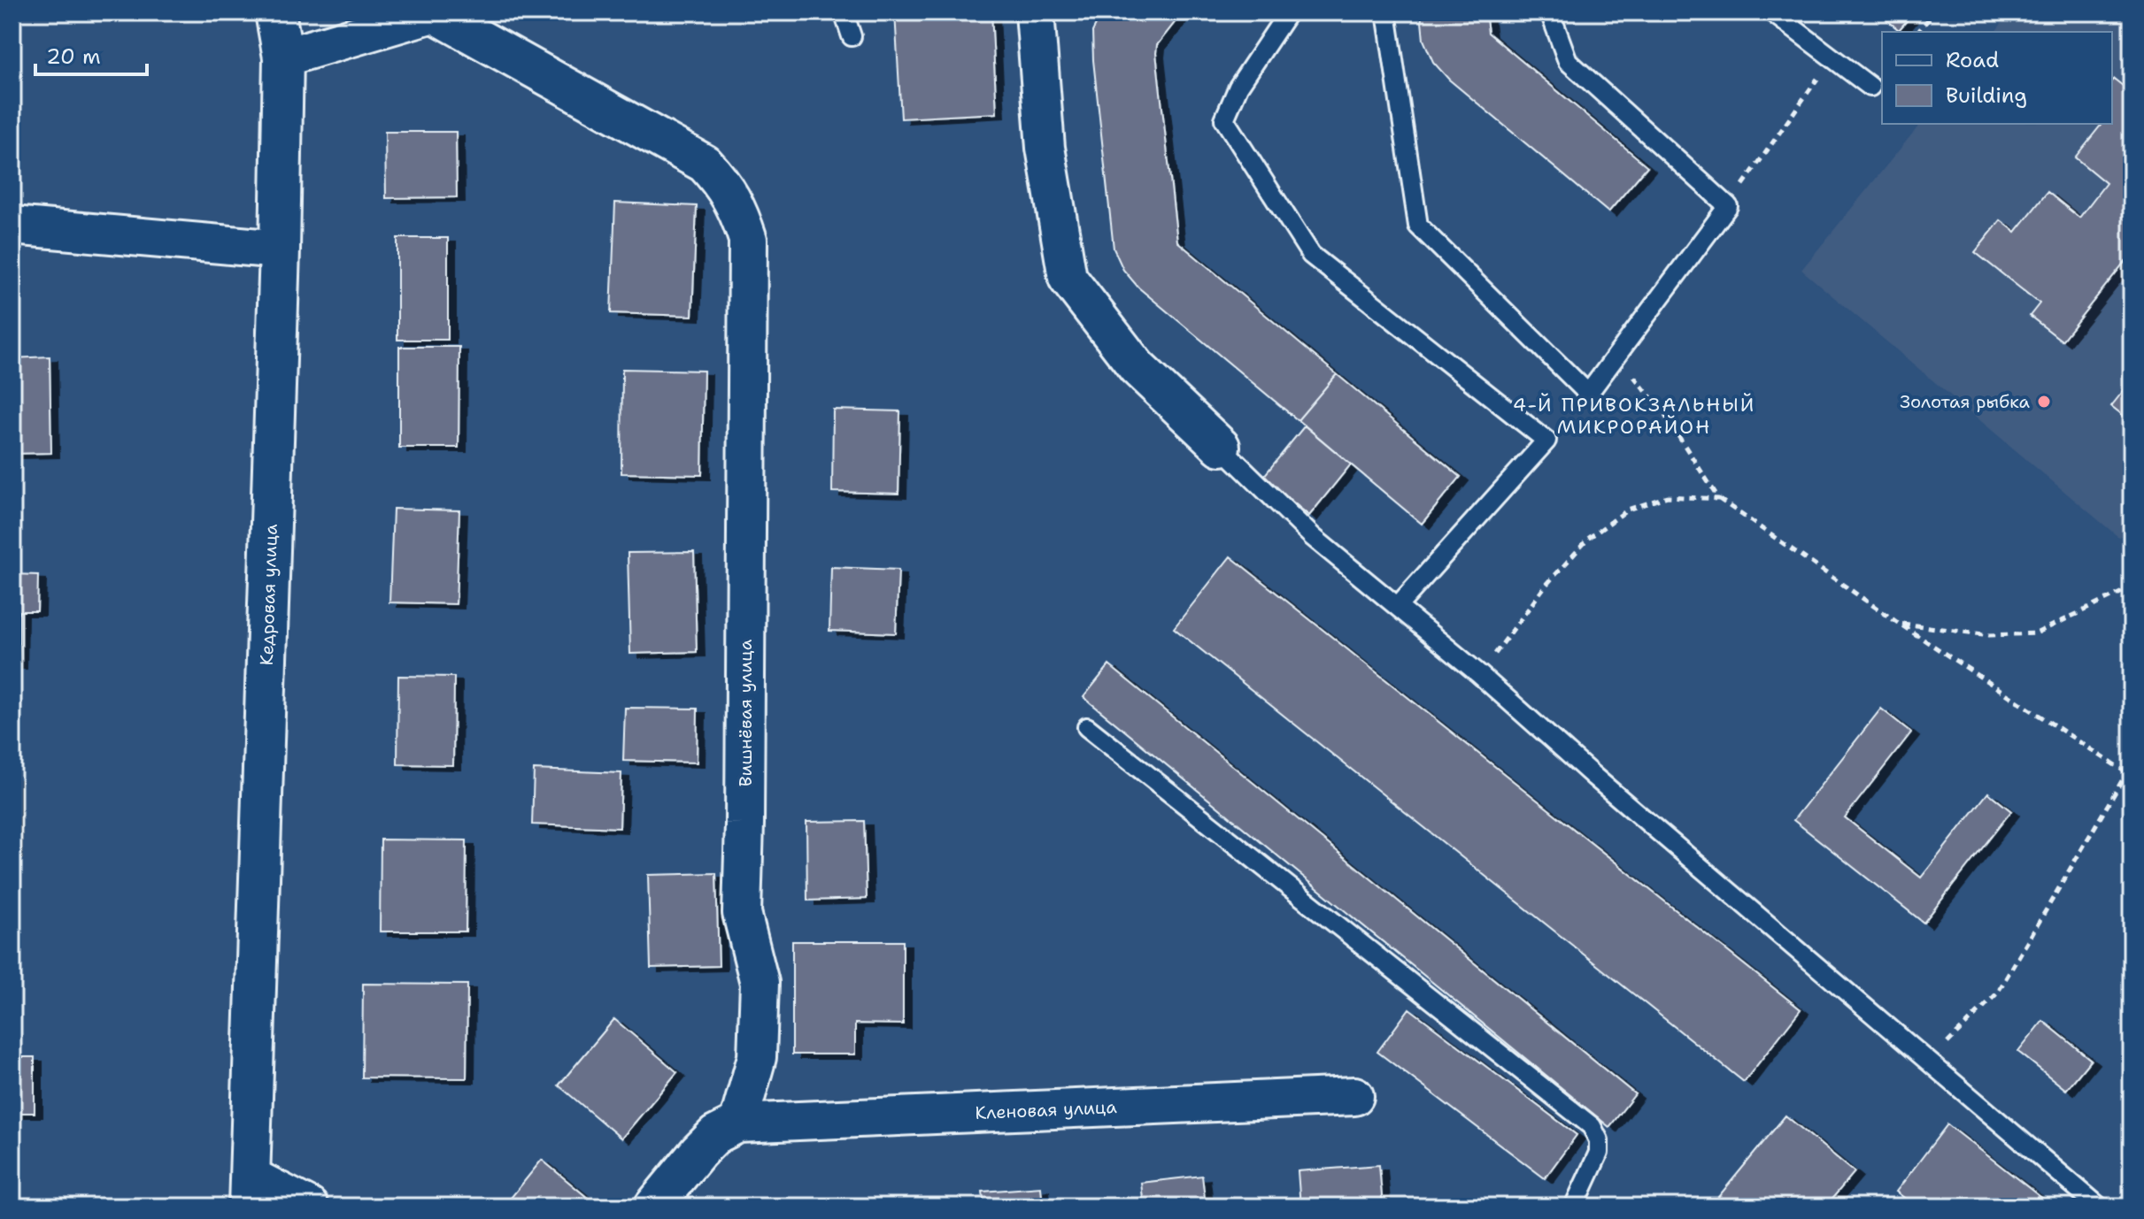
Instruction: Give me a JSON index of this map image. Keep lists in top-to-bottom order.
{
  "streets": {
    "street": ["Кедровая улица", "Вишнёвая улица", "Кленовая улица"]
  },
  "crossings": [
    ["Вишнёвая улица", "Кленовая улица"]
  ],
  "districts": ["4-Й ПРИВОКЗАЛЬНЫЙ МИКРОРАЙОН"],
  "places": ["Золотая рыбка"],
  "legend": ["Road", "Building"],
  "scale_bar": "20 m"
}
